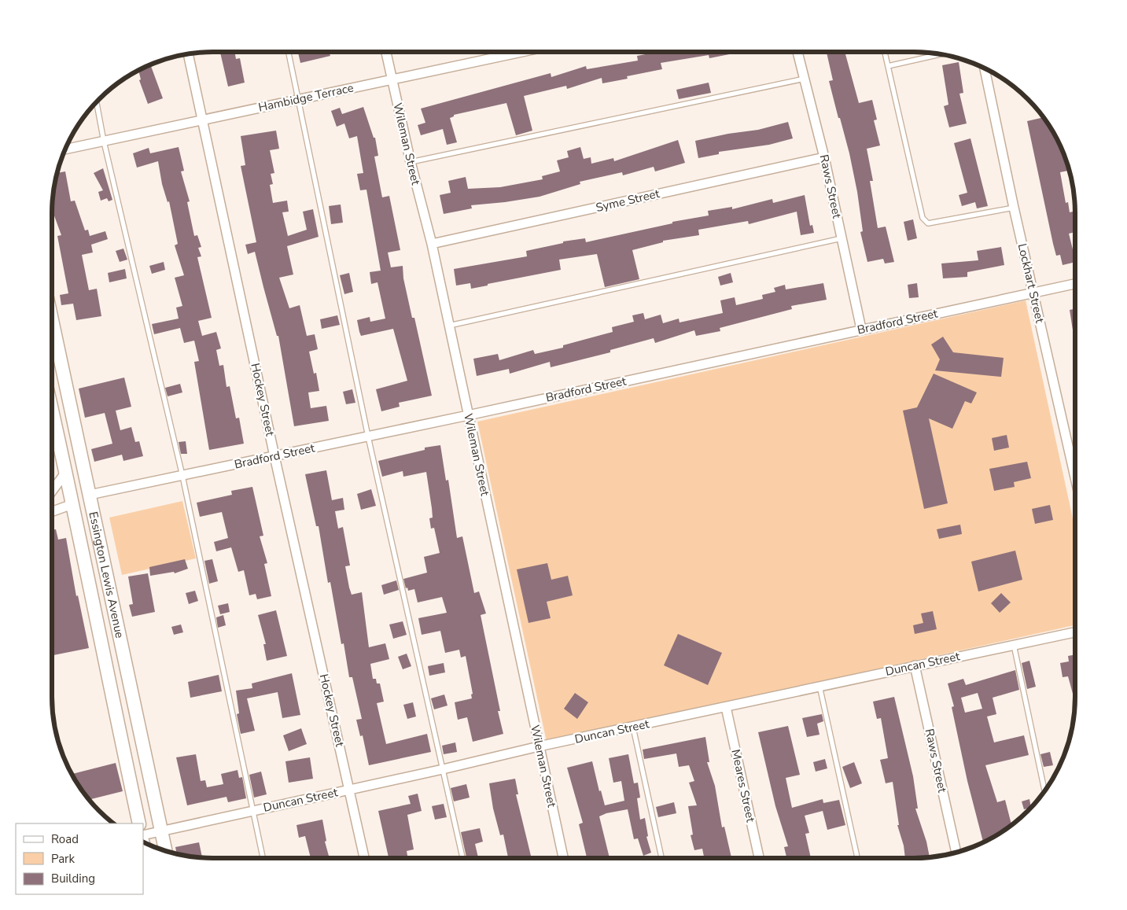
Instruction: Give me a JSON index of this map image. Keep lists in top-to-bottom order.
{
  "streets": {
    "street": [
      "Hambidge Terrace",
      "Wileman Street",
      "Raws Street",
      "Syme Street",
      "Lockhart Street",
      "Bradford Street",
      "Hockey Street",
      "Essington Lewis Avenue",
      "Duncan Street",
      "Meares Street"
    ]
  },
  "crossings": [
    ["Hambidge Terrace", "Wileman Street"],
    ["Hambidge Terrace", "Hockey Street"],
    ["Wileman Street", "Syme Street"],
    ["Wileman Street", "Bradford Street"],
    ["Wileman Street", "Duncan Street"],
    ["Raws Street", "Syme Street"],
    ["Raws Street", "Bradford Street"],
    ["Raws Street", "Duncan Street"],
    ["Lockhart Street", "Bradford Street"],
    ["Bradford Street", "Hockey Street"],
    ["Bradford Street", "Essington Lewis Avenue"],
    ["Hockey Street", "Duncan Street"],
    ["Essington Lewis Avenue", "Duncan Street"],
    ["Duncan Street", "Meares Street"]
  ],
  "legend": ["Road", "Park", "Building"]
}
